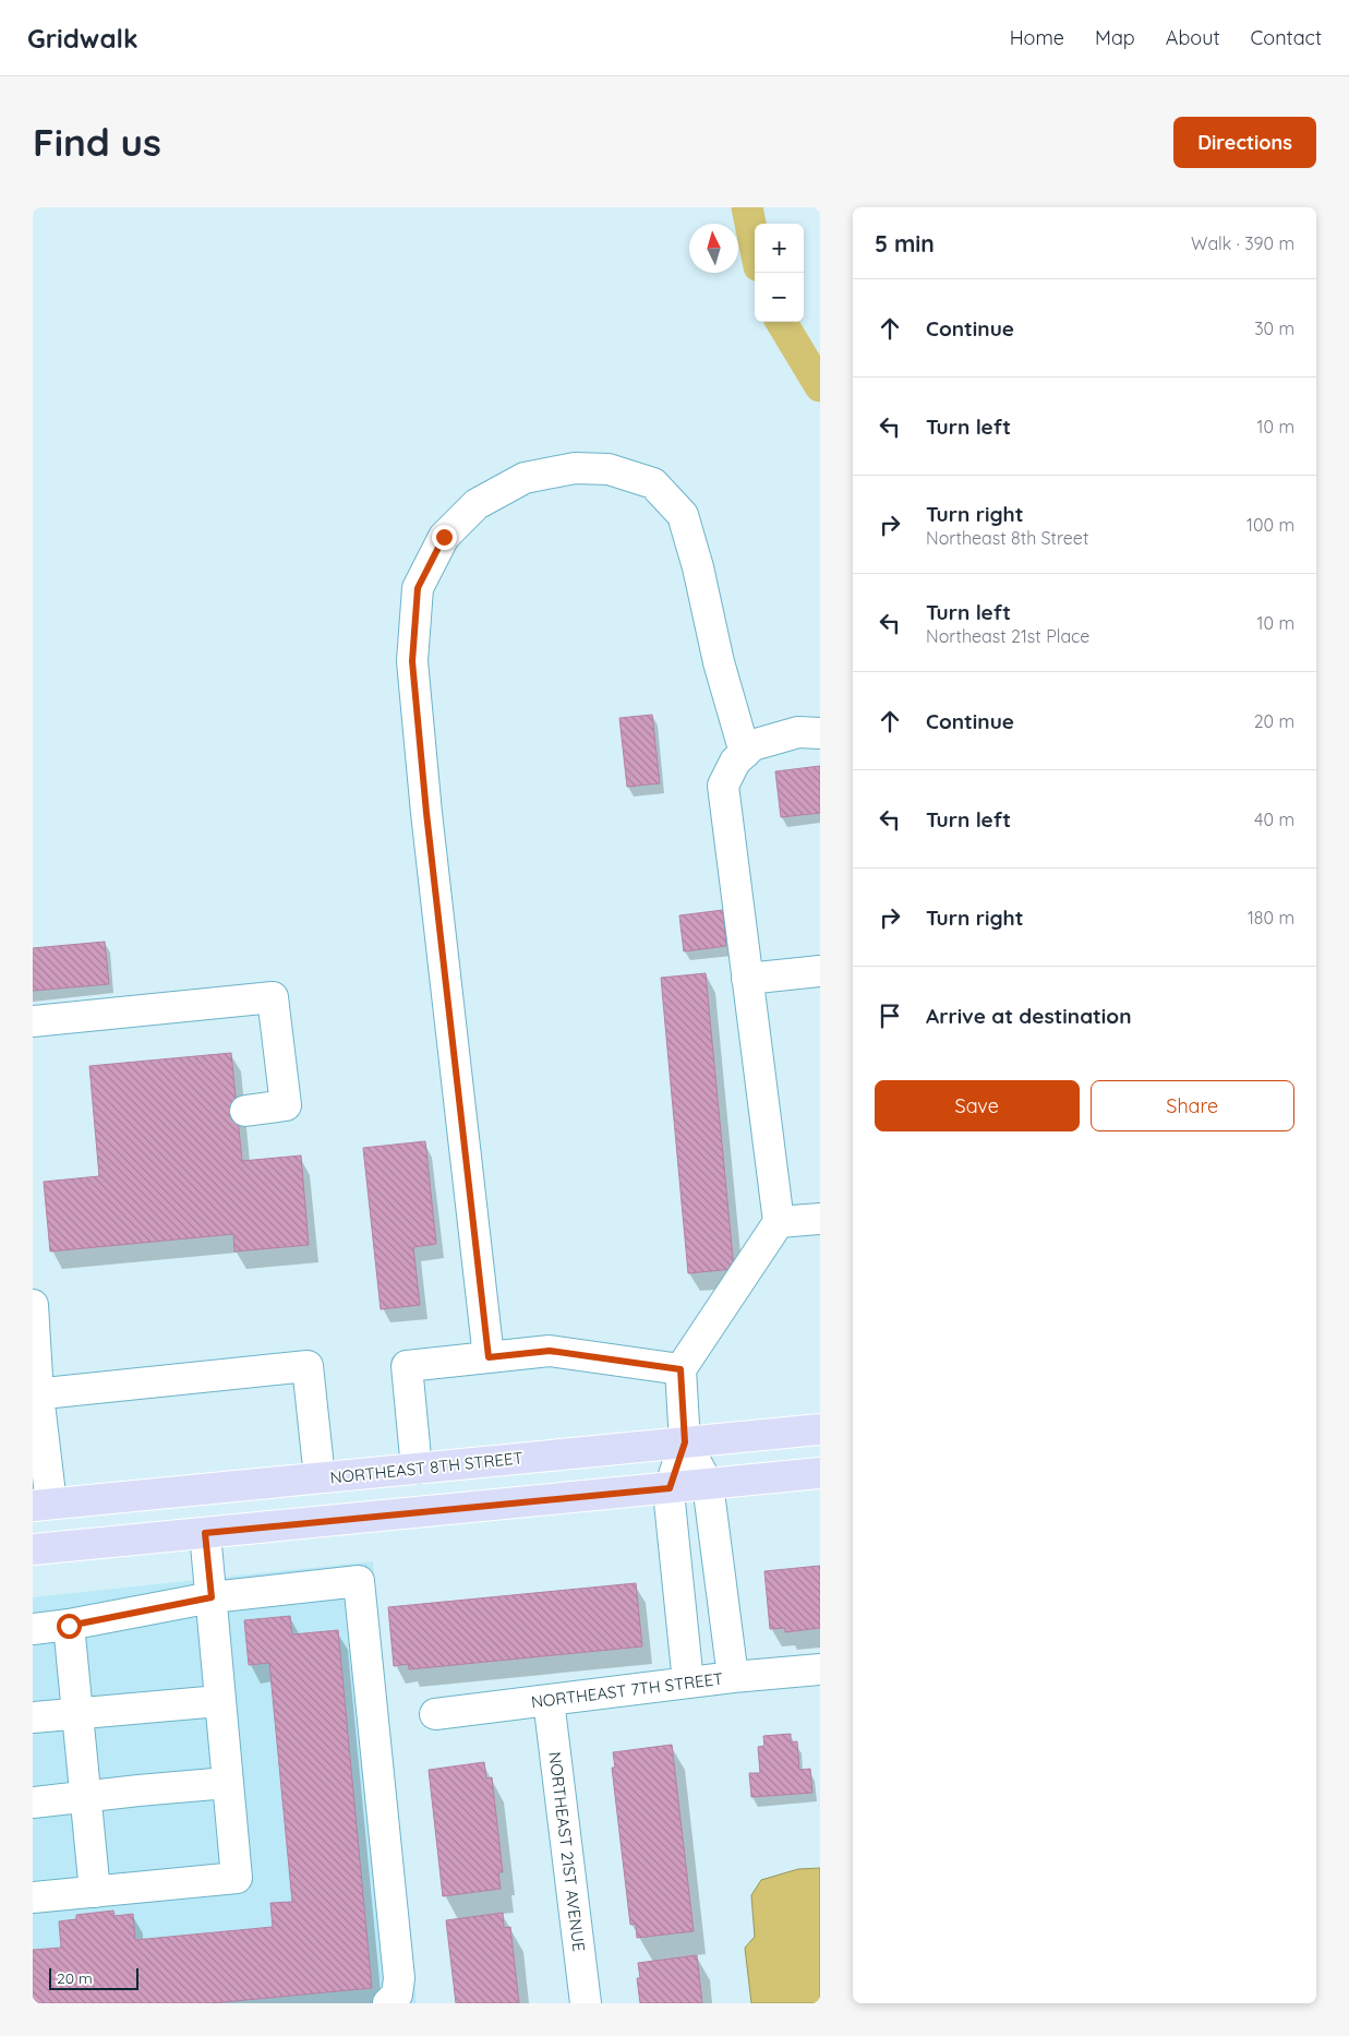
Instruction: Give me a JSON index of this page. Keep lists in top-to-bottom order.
{
  "streets": {
    "main road": ["NORTHEAST 8TH STREET"],
    "street": ["NORTHEAST 7TH STREET", "NORTHEAST 21ST AVENUE"]
  },
  "crossings": [
    ["NORTHEAST 7TH STREET", "NORTHEAST 21ST AVENUE"]
  ],
  "scale_bar": "20 m",
  "north": "top",
  "page": {
    "header": "Gridwalk",
    "nav": [
      "Home",
      "Map",
      "About",
      "Contact"
    ],
    "buttons": [
      "Directions",
      ["Save", "Share"]
    ],
    "title": "Find us",
    "heading": ["5 min", "Walk · 390 m"],
    "map_buttons": ["+", "−"],
    "list": [
      ["Continue", "30 m"],
      ["Turn left", "10 m"],
      ["Turn right", "Northeast 8th Street", "100 m"],
      ["Turn left", "Northeast 21st Place", "10 m"],
      ["Continue", "20 m"],
      ["Turn left", "40 m"],
      ["Turn right", "180 m"],
      "Arrive at destination"
    ],
    "scale": "20 m"
  }
}
